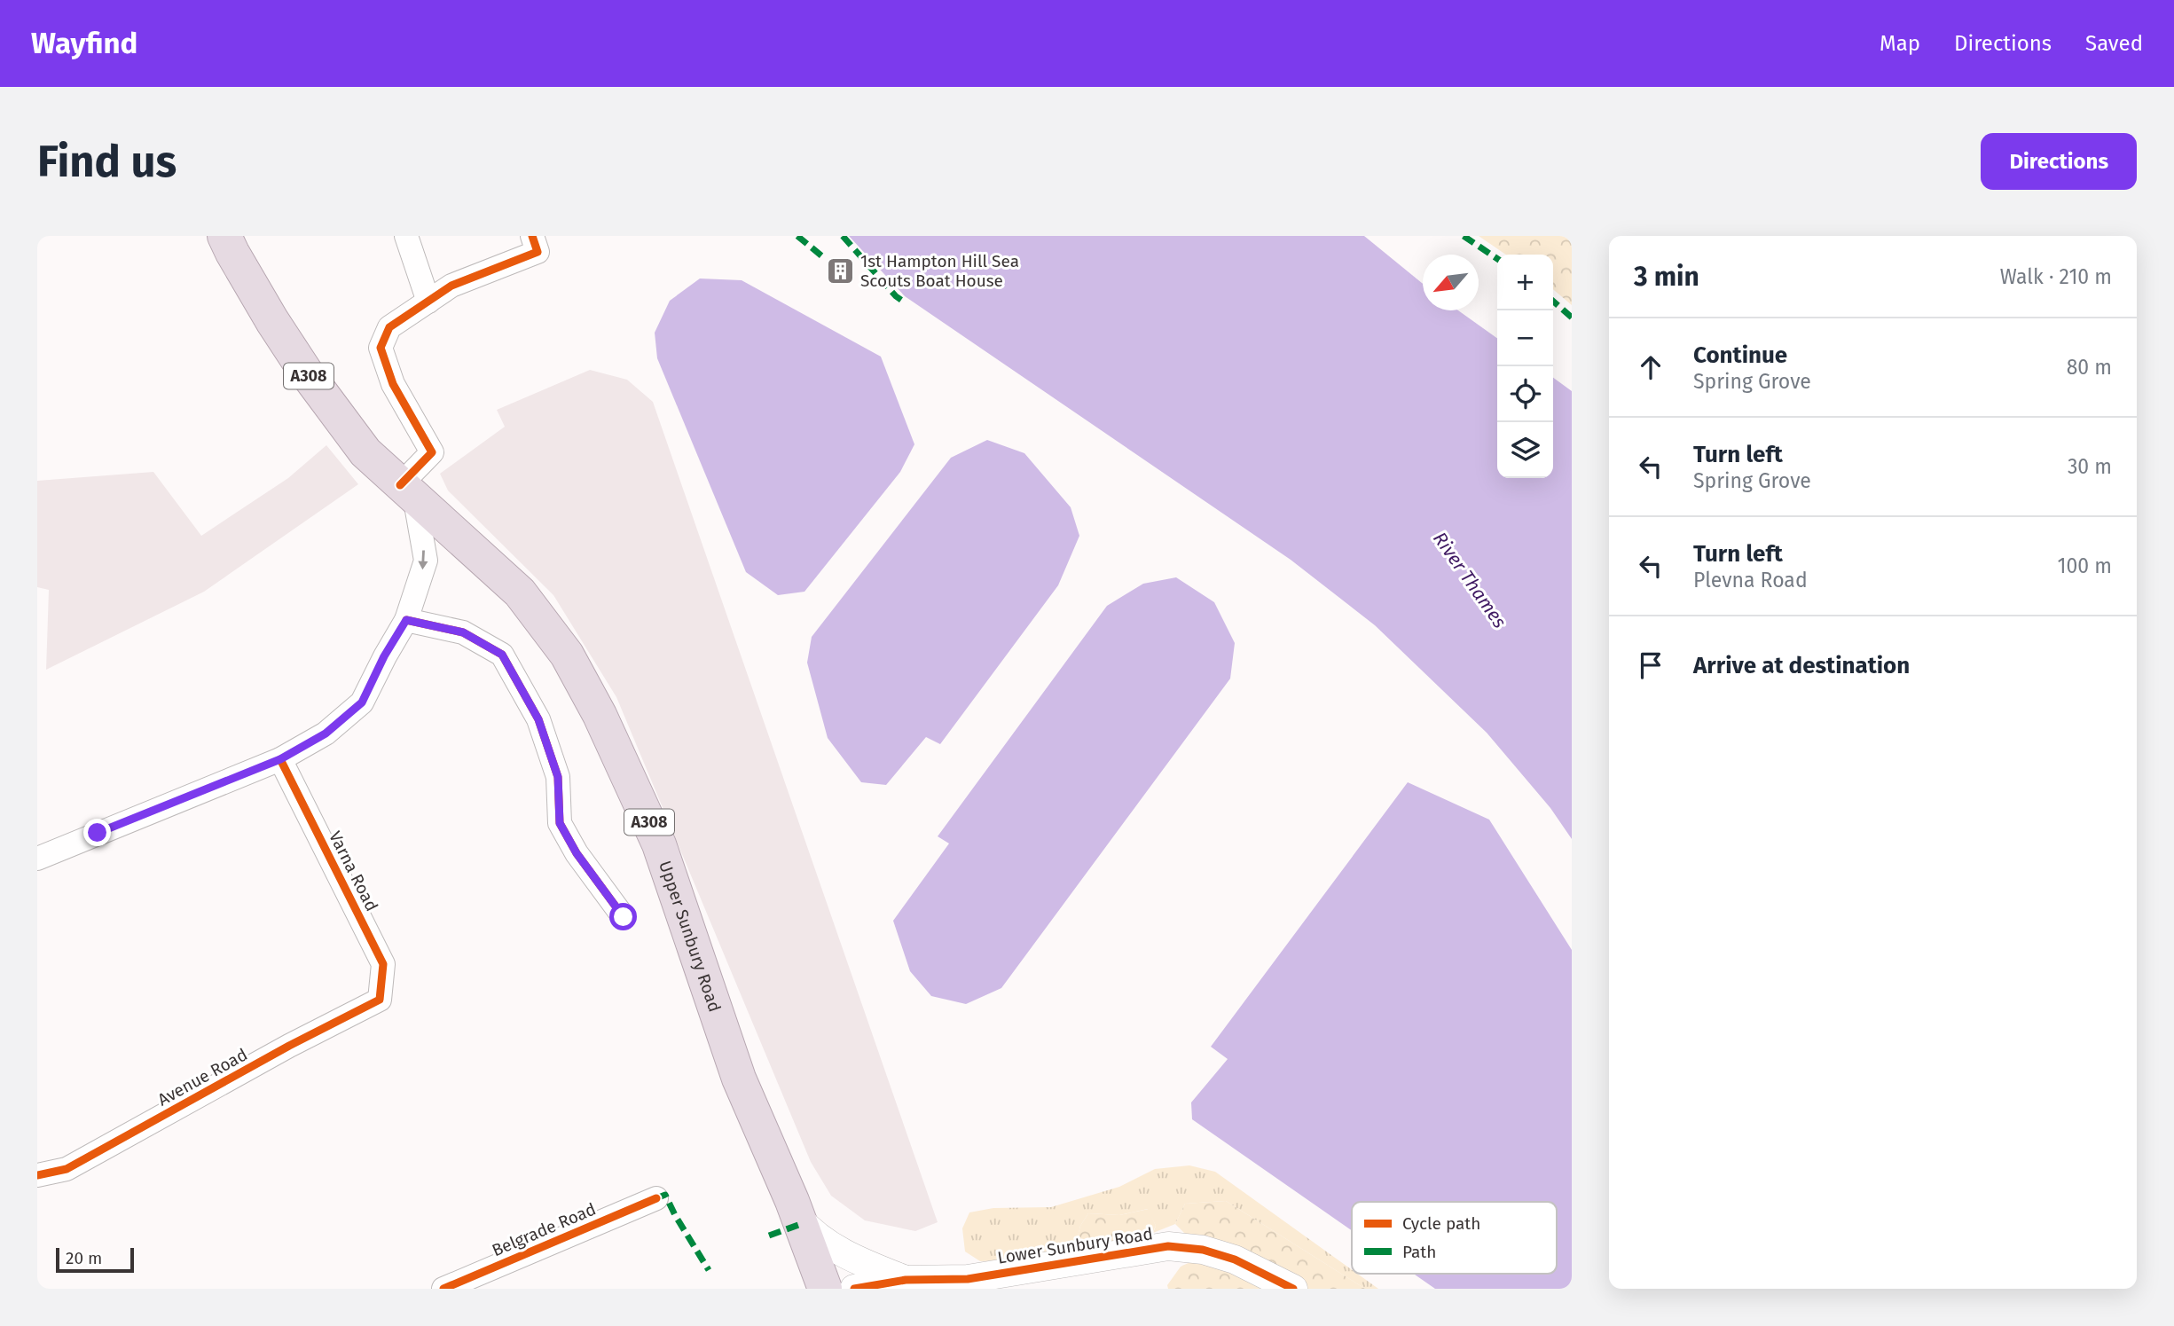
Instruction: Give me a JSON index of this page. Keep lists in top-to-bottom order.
{
  "streets": {
    "highway": ["A308", "Upper Sunbury Road"],
    "street": [
      "Varna Road",
      "Avenue Road",
      "Belgrade Road",
      "Lower Sunbury Road"
    ]
  },
  "crossings": [
    ["A308", "Upper Sunbury Road"],
    ["Varna Road", "Avenue Road"],
    ["Upper Sunbury Road", "Lower Sunbury Road"]
  ],
  "water": ["River Thames"],
  "places": {
    "building": ["1st Hampton Hill Sea Scouts Boat House"]
  },
  "legend": ["Cycle path", "Path"],
  "scale_bar": "20 m",
  "north": "bottom left",
  "page": {
    "header": "Wayfind",
    "nav": ["Map", "Directions", "Saved"],
    "buttons": "Directions",
    "title": "Find us",
    "heading": ["3 min", "Walk · 210 m"],
    "map_buttons": ["+", "−"],
    "list": [
      ["Continue", "Spring Grove", "80 m"],
      ["Turn left", "Spring Grove", "30 m"],
      ["Turn left", "Plevna Road", "100 m"],
      "Arrive at destination"
    ],
    "scale": "20 m"
  }
}
